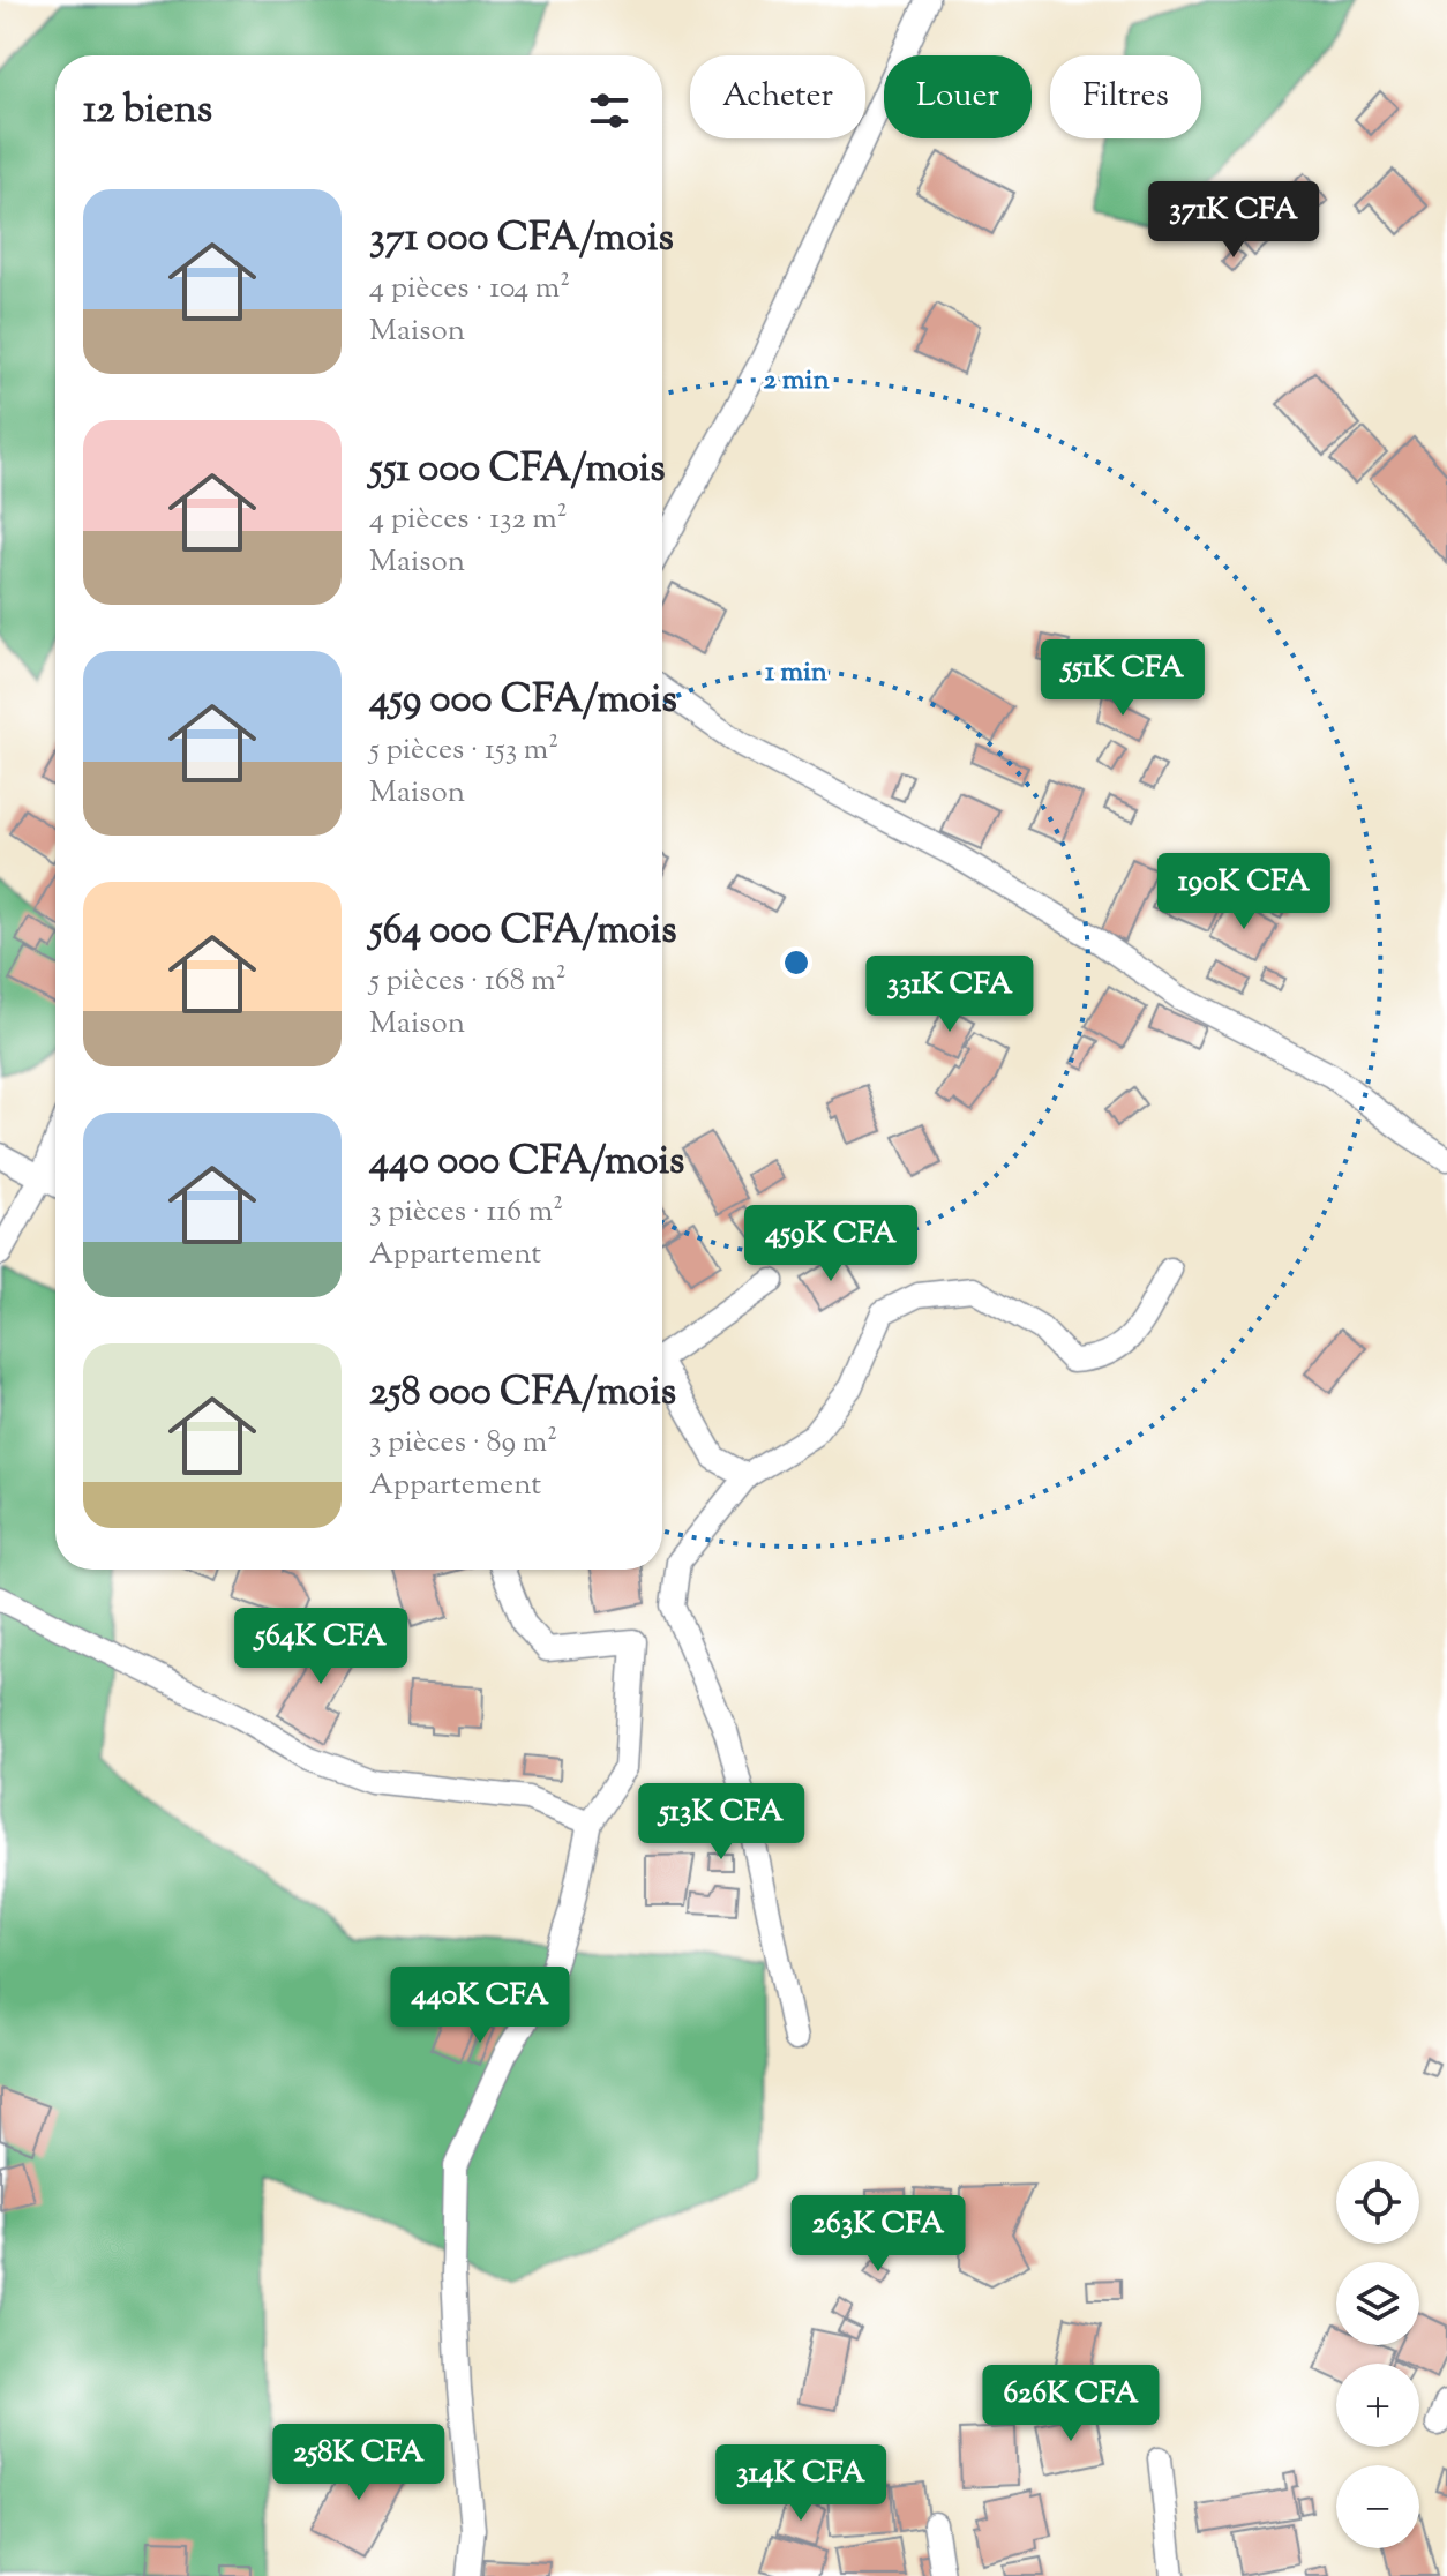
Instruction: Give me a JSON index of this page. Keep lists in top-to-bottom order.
{
  "page": {
    "chip": ["Acheter", "Louer", "Filtres"],
    "heading": "12 biens",
    "list": [
      {
        "name": "371 000 CFA/mois",
        "note": "4 pièces · 104 m² · Maison"
      },
      {
        "name": "551 000 CFA/mois",
        "note": "4 pièces · 132 m² · Maison"
      },
      {
        "name": "459 000 CFA/mois",
        "note": "5 pièces · 153 m² · Maison"
      },
      {
        "name": "564 000 CFA/mois",
        "note": "5 pièces · 168 m² · Maison"
      },
      {
        "name": "440 000 CFA/mois",
        "note": "3 pièces · 116 m² · Appartement"
      },
      {
        "name": "258 000 CFA/mois",
        "note": "3 pièces · 89 m² · Appartement"
      }
    ],
    "price": [
      "371K CFA",
      "551K CFA",
      "190K CFA",
      "331K CFA",
      "459K CFA",
      "564K CFA",
      "513K CFA",
      "440K CFA",
      "263K CFA",
      "626K CFA",
      "258K CFA",
      "314K CFA"
    ],
    "map_buttons": ["+", "−"]
  },
  "rings": ["2 min", "1 min"]
}
